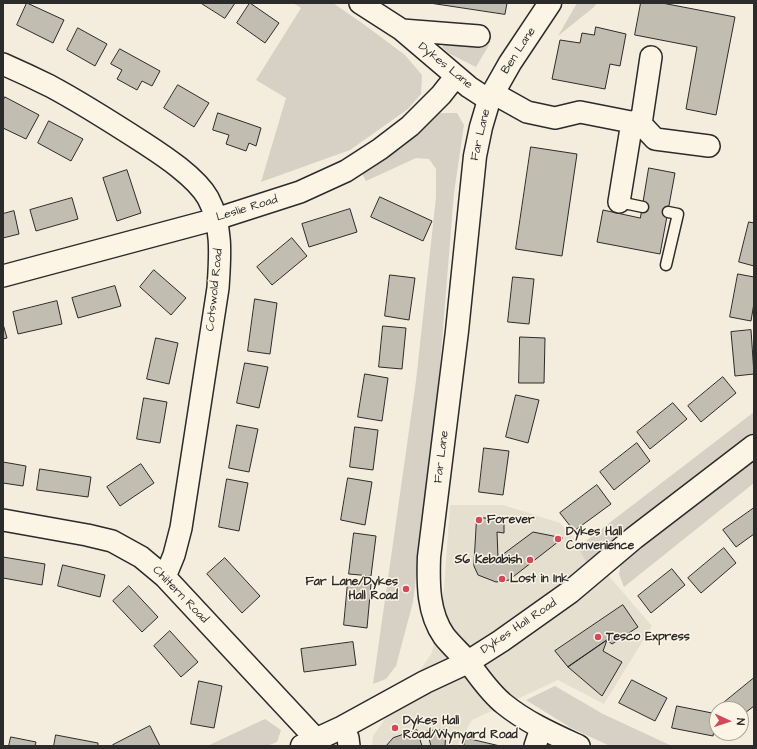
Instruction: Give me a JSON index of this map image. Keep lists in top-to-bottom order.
{
  "streets": {
    "street": [
      "Ben Lane",
      "Dykes Lane",
      "Far Lane",
      "Leslie Road",
      "Cotswold Road",
      "Chiltern Road",
      "Dykes Hall Road"
    ]
  },
  "crossings": [
    ["Ben Lane", "Dykes Lane"],
    ["Ben Lane", "Far Lane"],
    ["Dykes Lane", "Far Lane"],
    ["Dykes Lane", "Leslie Road"],
    ["Far Lane", "Dykes Hall Road"],
    ["Leslie Road", "Cotswold Road"],
    ["Cotswold Road", "Chiltern Road"],
    ["Chiltern Road", "Dykes Hall Road"]
  ],
  "places": [
    "Forever",
    "Dykes Hall Convenience",
    "S6 Kebabish",
    "Lost in Ink",
    "Far Lane/Dykes Hall Road",
    "Tesco Express",
    "Dykes Hall Road/Wynyard Road"
  ],
  "north": "right"
}
